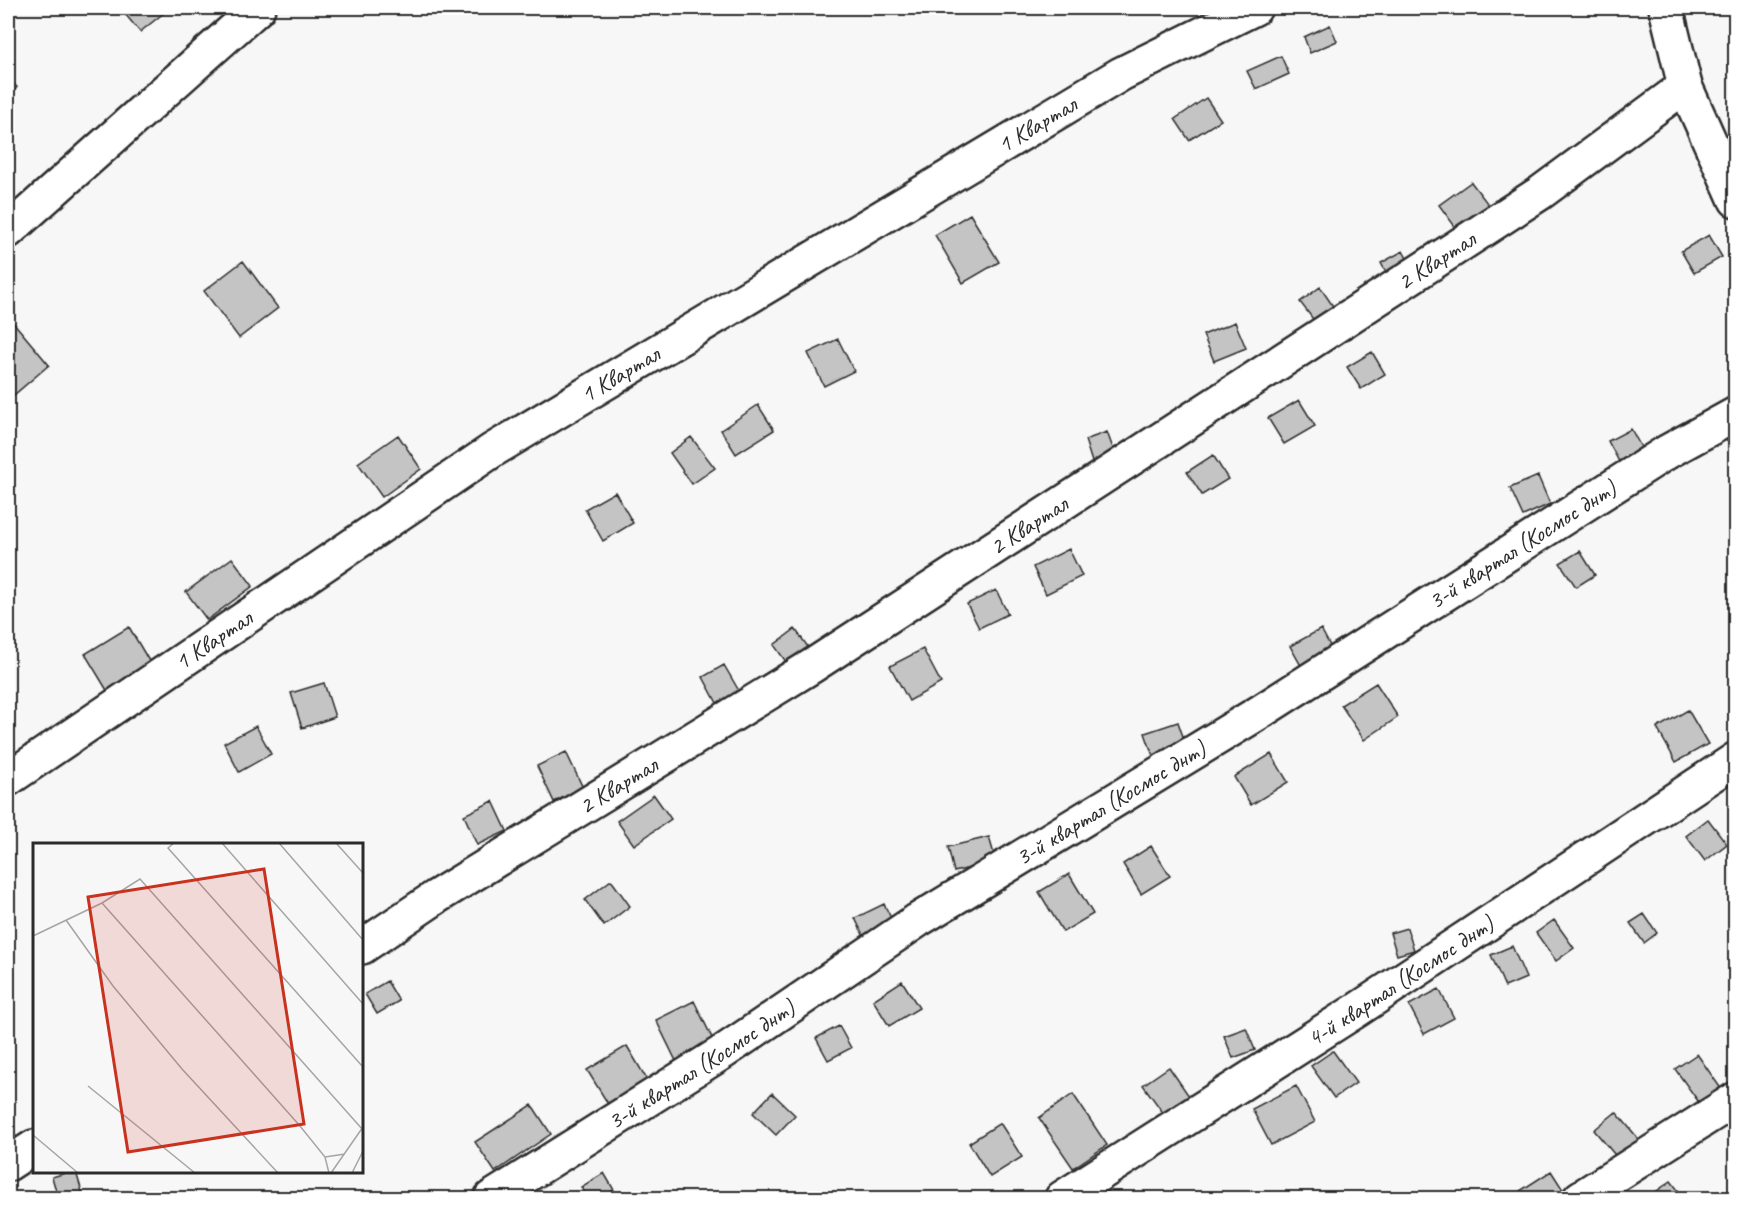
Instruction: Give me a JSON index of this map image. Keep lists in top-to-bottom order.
{
  "streets": {
    "street": [
      "1 Квартал",
      "2 Квартал",
      "3-й квартал (Космос днт)",
      "4-й квартал (Космос днт)"
    ]
  }
}
